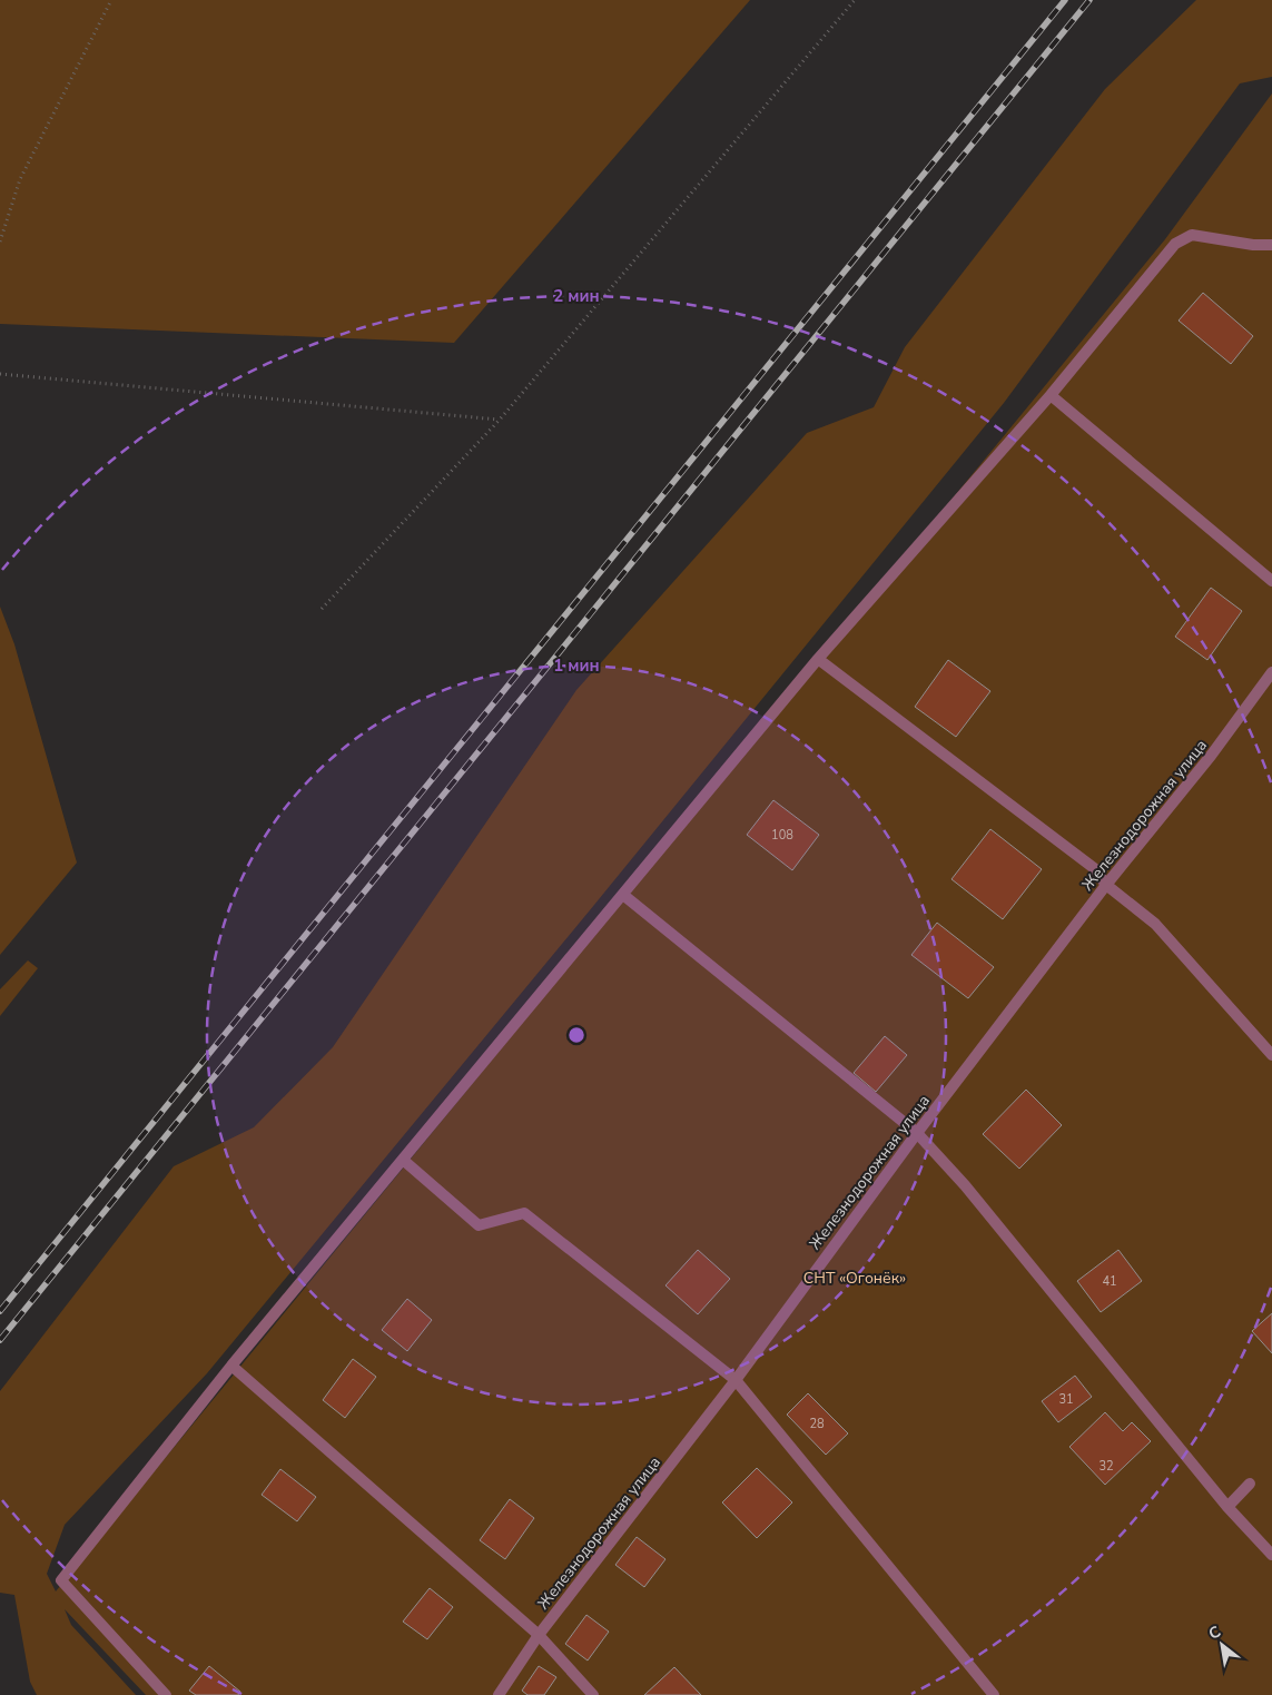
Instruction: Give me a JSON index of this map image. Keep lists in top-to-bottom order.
{
  "streets": {
    "street": ["Железнодорожная улица"]
  },
  "parks": ["СНТ «Огонёк»"],
  "house_numbers": [
    "108",
    "41",
    "31",
    "28",
    "32"
  ],
  "north": "top left",
  "rings": ["2 мин", "1 мин"]
}
